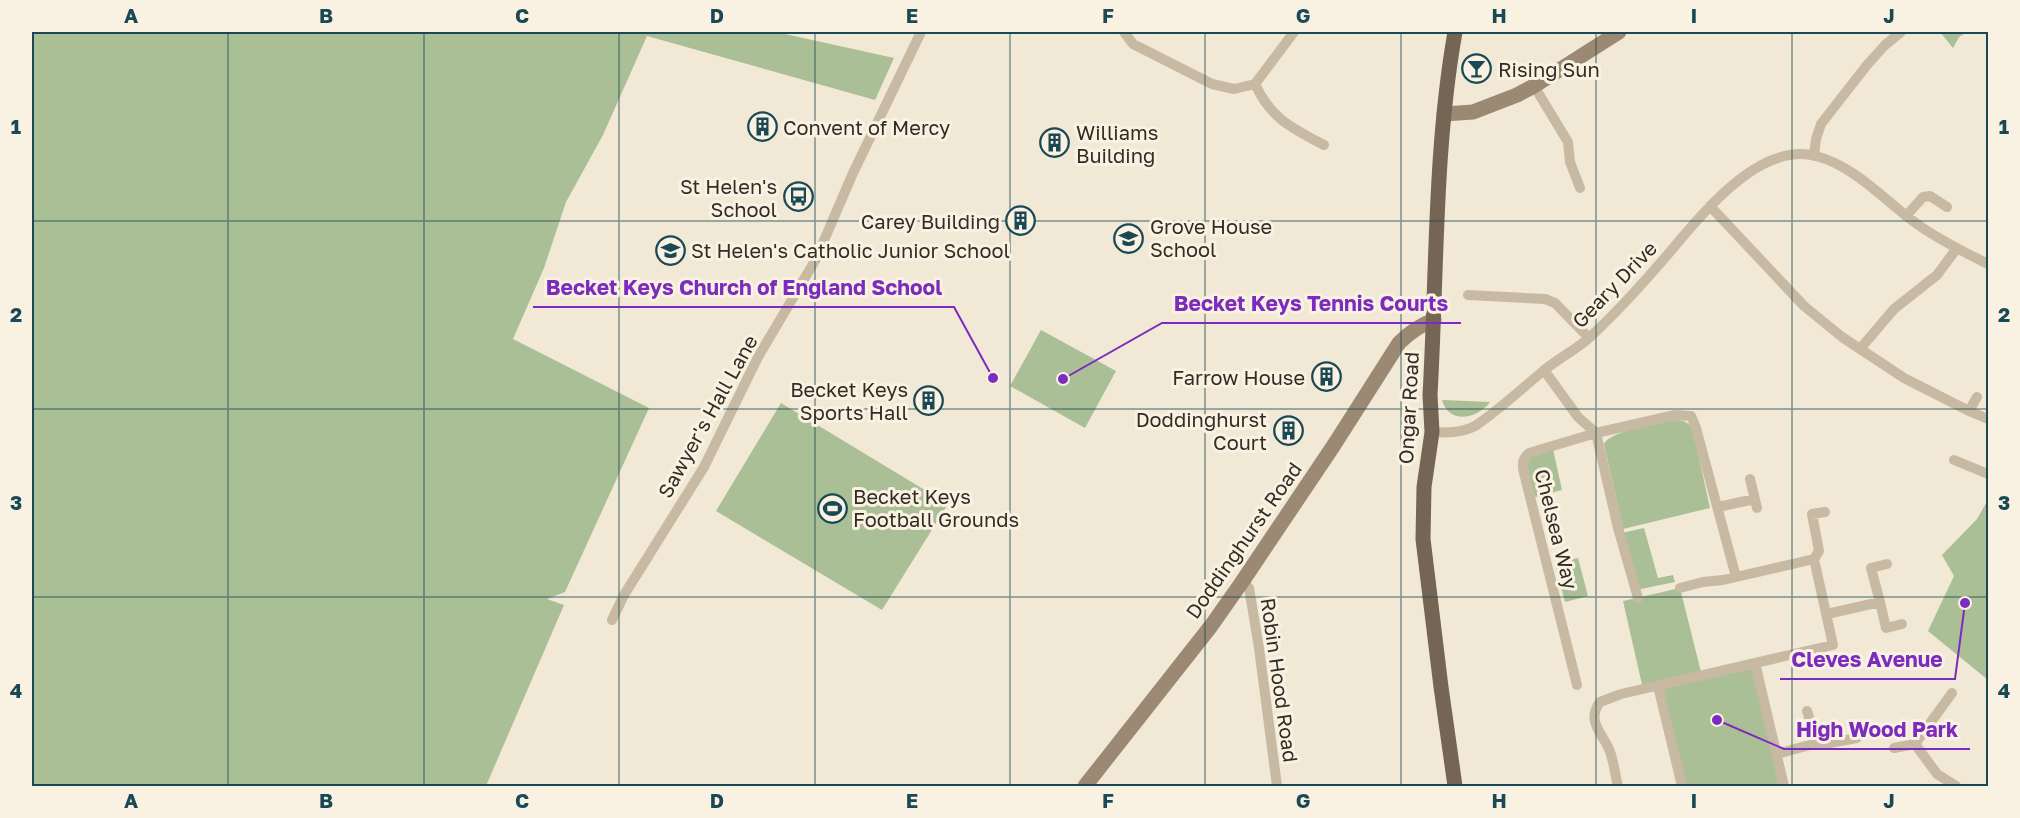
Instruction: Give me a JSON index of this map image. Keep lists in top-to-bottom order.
{
  "streets": {
    "main road": ["Ongar Road"],
    "street": [
      "Geary Drive",
      "Sawyer's Hall Lane",
      "Chelsea Way",
      "Doddinghurst Road",
      "Robin Hood Road"
    ]
  },
  "crossings": [
    ["Geary Drive", "Ongar Road"],
    ["Ongar Road", "Doddinghurst Road"],
    ["Doddinghurst Road", "Robin Hood Road"]
  ],
  "places": {
    "bar": ["Rising Sun"],
    "building": [
      "Convent of Mercy",
      "Williams Building",
      "Carey Building",
      "Farrow House",
      "Becket Keys Sports Hall",
      "Doddinghurst Court"
    ],
    "bus stop": ["St Helen's School"],
    "school or university": ["Grove House School", "St Helen's Catholic Junior School"],
    "other": [
      "Becket Keys Church of England School",
      "Becket Keys Tennis Courts",
      "Cleves Avenue",
      "High Wood Park"
    ],
    "sports": ["Becket Keys Football Grounds"]
  },
  "grid": {
    "columns": [
      "A",
      "B",
      "C",
      "D",
      "E",
      "F",
      "G",
      "H",
      "I",
      "J"
    ],
    "rows": [
      "1",
      "2",
      "3",
      "4"
    ]
  }
}
